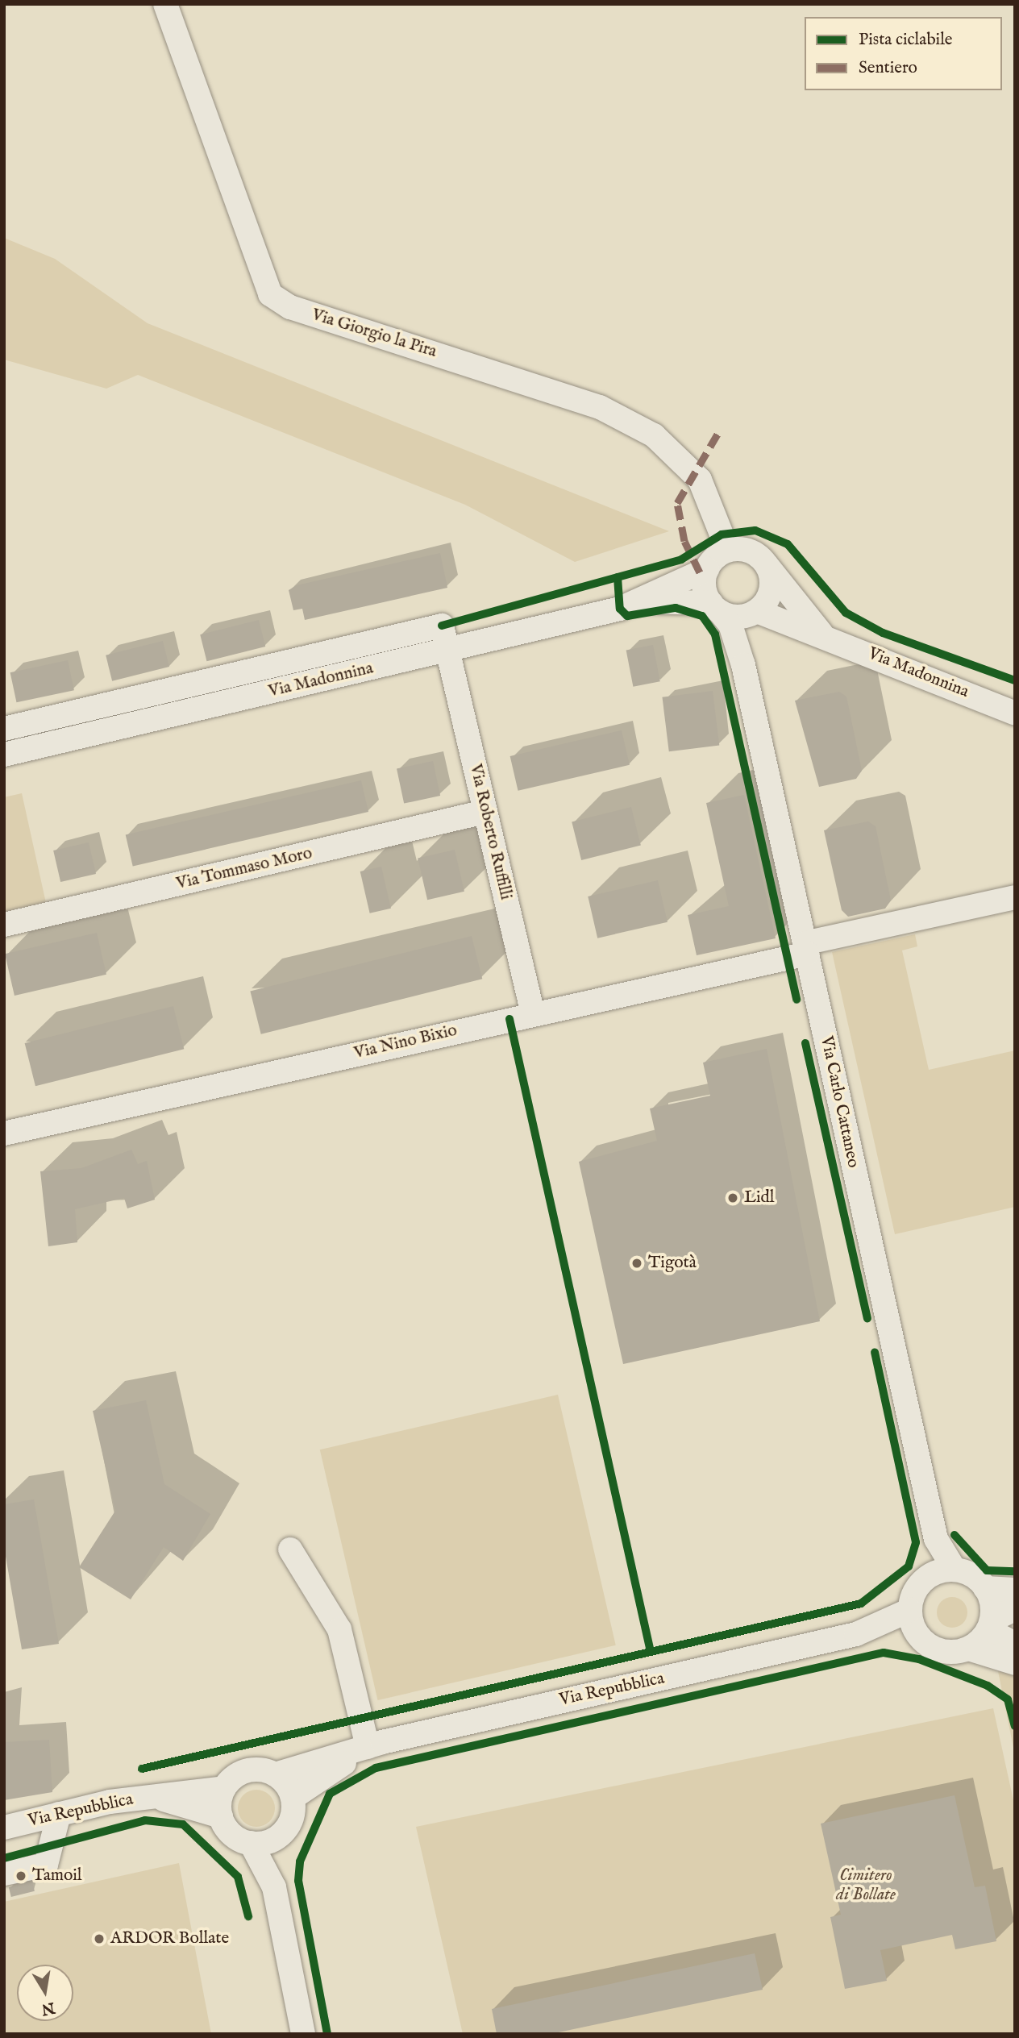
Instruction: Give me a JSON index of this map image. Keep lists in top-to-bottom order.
{
  "streets": {
    "street": [
      "Via Giorgio la Pira",
      "Via Madonnina",
      "Via Roberto Ruffilli",
      "Via Tommaso Moro",
      "Via Nino Bixio",
      "Via Carlo Cattaneo",
      "Via Repubblica"
    ]
  },
  "crossings": [
    ["Via Madonnina", "Via Roberto Ruffilli"],
    ["Via Madonnina", "Via Carlo Cattaneo"],
    ["Via Roberto Ruffilli", "Via Tommaso Moro"],
    ["Via Roberto Ruffilli", "Via Nino Bixio"],
    ["Via Nino Bixio", "Via Carlo Cattaneo"],
    ["Via Carlo Cattaneo", "Via Repubblica"]
  ],
  "parks": ["Cimitero di Bollate"],
  "places": [
    "Lidl",
    "Tigotà",
    "Tamoil",
    "ARDOR Bollate"
  ],
  "legend": ["Pista ciclabile", "Sentiero"],
  "north": "bottom"
}
